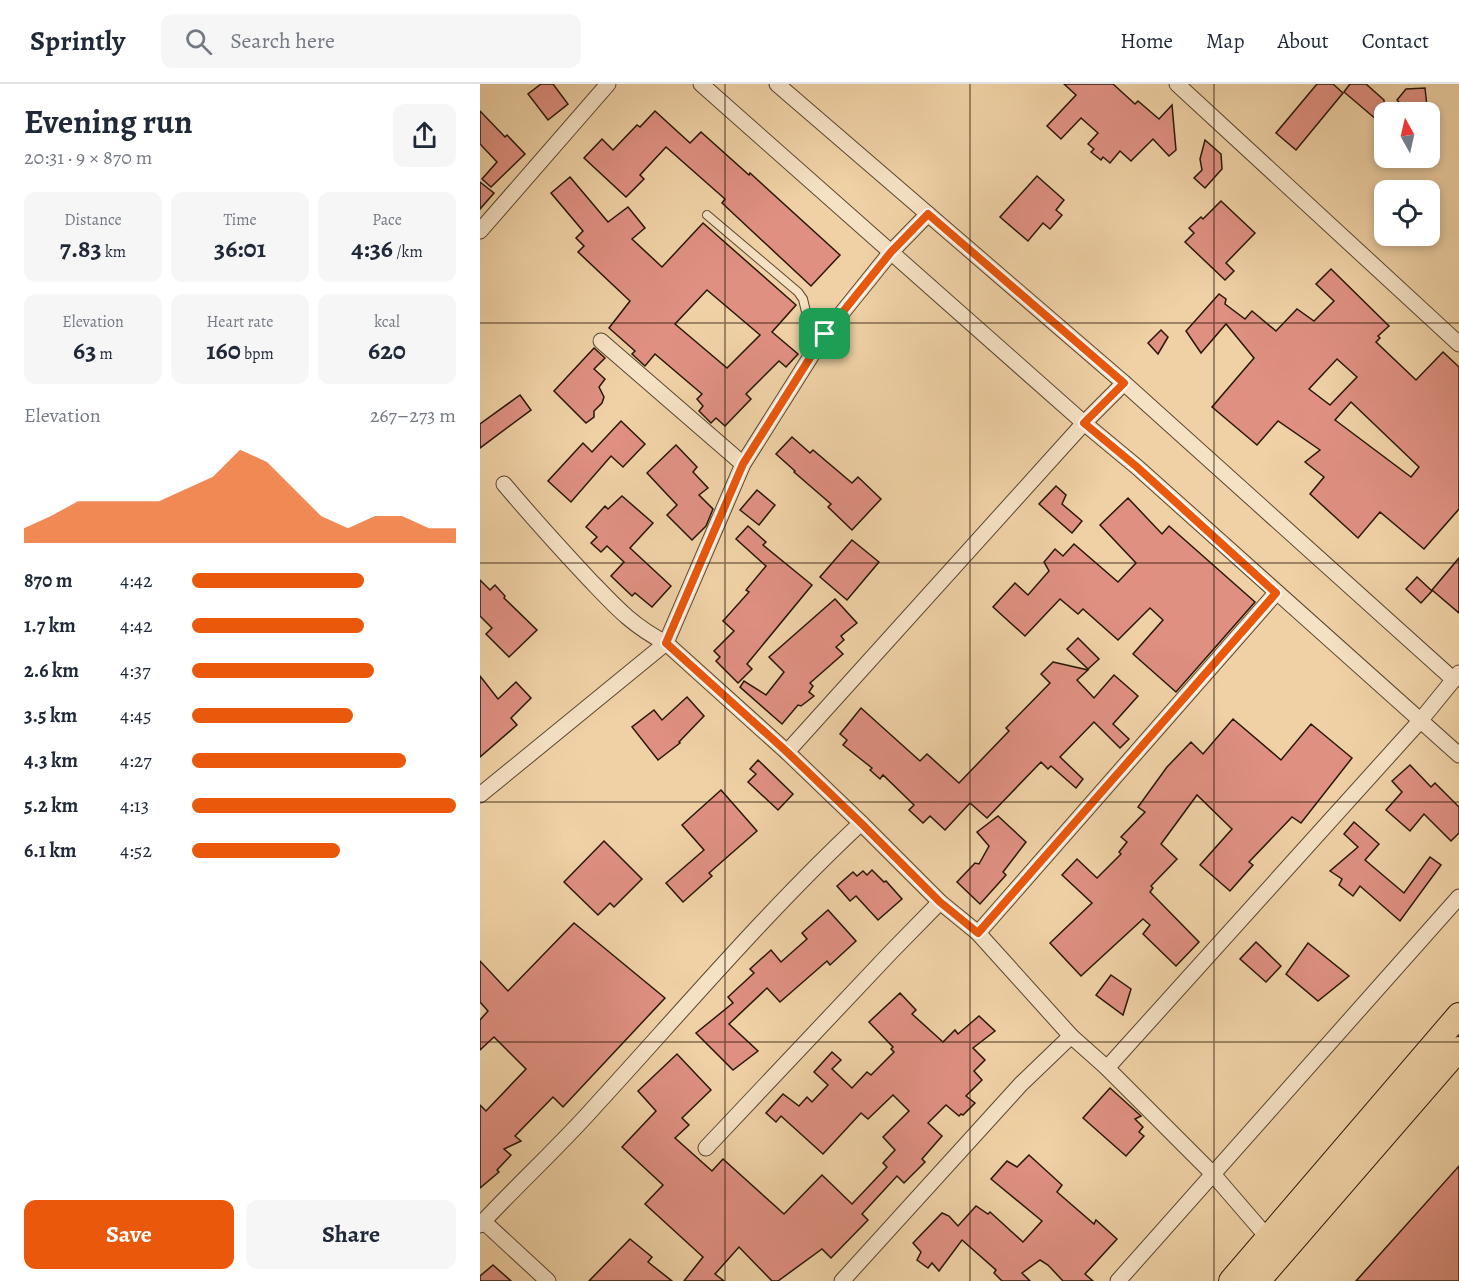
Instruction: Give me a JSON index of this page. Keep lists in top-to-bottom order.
{
  "north": "top",
  "page": {
    "header": "Sprintly",
    "search": "Search here",
    "nav": [
      "Home",
      "Map",
      "About",
      "Contact"
    ],
    "heading": ["Evening run", "20:31 · 9 × 870 m"],
    "stats": [
      ["Distance", "7.83 km"],
      ["Time", "36:01"],
      ["Pace", "4:36 /km"],
      ["Elevation", "63 m"],
      ["Heart rate", "160 bpm"],
      ["kcal", "620"]
    ],
    "chart": ["Elevation", "267–273 m"],
    "list": [
      {
        "name": "870 m",
        "note": "4:42"
      },
      {
        "name": "1.7 km",
        "note": "4:42"
      },
      {
        "name": "2.6 km",
        "note": "4:37"
      },
      {
        "name": "3.5 km",
        "note": "4:45"
      },
      {
        "name": "4.3 km",
        "note": "4:27"
      },
      {
        "name": "5.2 km",
        "note": "4:13"
      },
      {
        "name": "6.1 km",
        "note": "4:52"
      }
    ],
    "buttons": ["Save", "Share"]
  }
}
